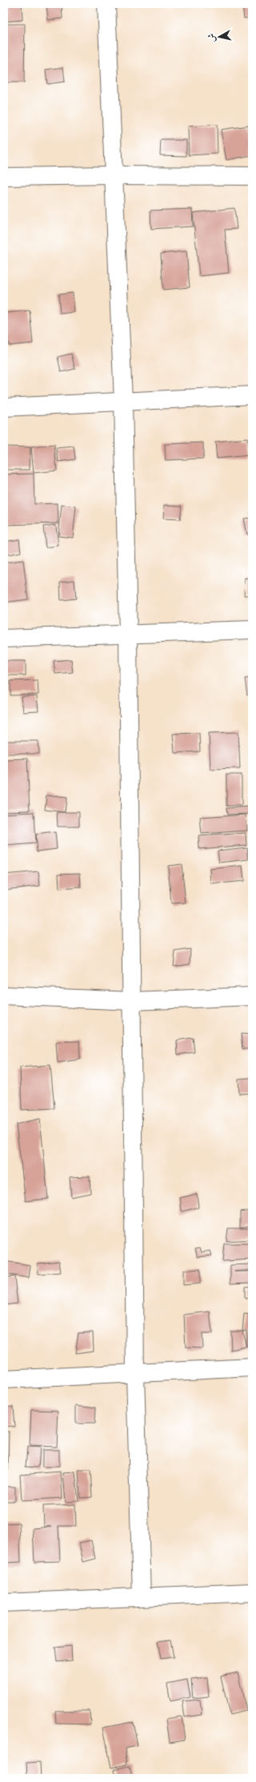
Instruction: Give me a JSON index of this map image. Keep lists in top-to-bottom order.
{
  "north": "left"
}
